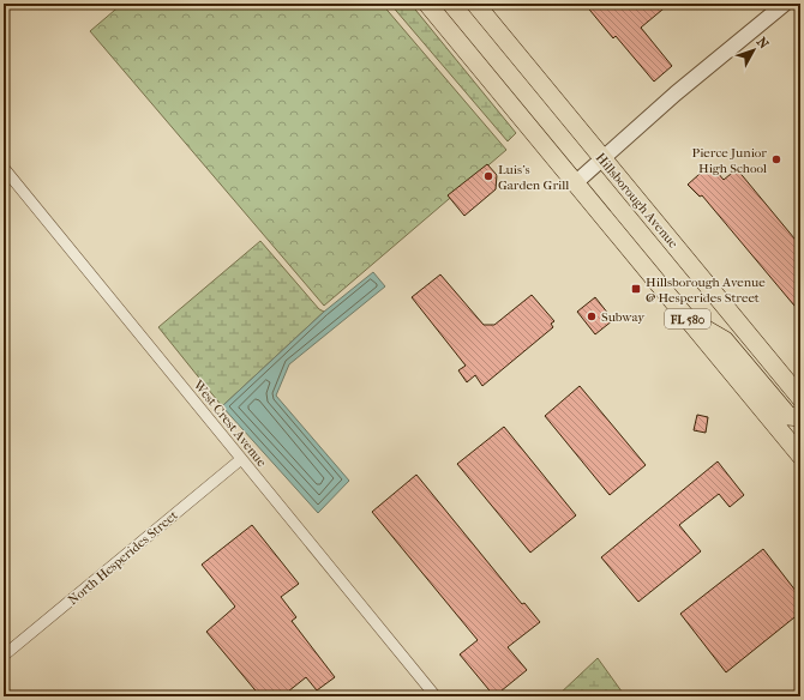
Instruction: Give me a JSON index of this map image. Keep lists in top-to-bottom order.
{
  "streets": {
    "main road": ["Hillsborough Avenue", "FL 580"],
    "street": ["West Crest Avenue", "North Hesperides Street"]
  },
  "crossings": [
    ["West Crest Avenue", "North Hesperides Street"]
  ],
  "places": {
    "other": ["Pierce Junior High School", "Luis's Garden Grill", "Subway"],
    "transit": ["Hillsborough Avenue @ Hesperides Street"]
  },
  "north": "top right"
}
